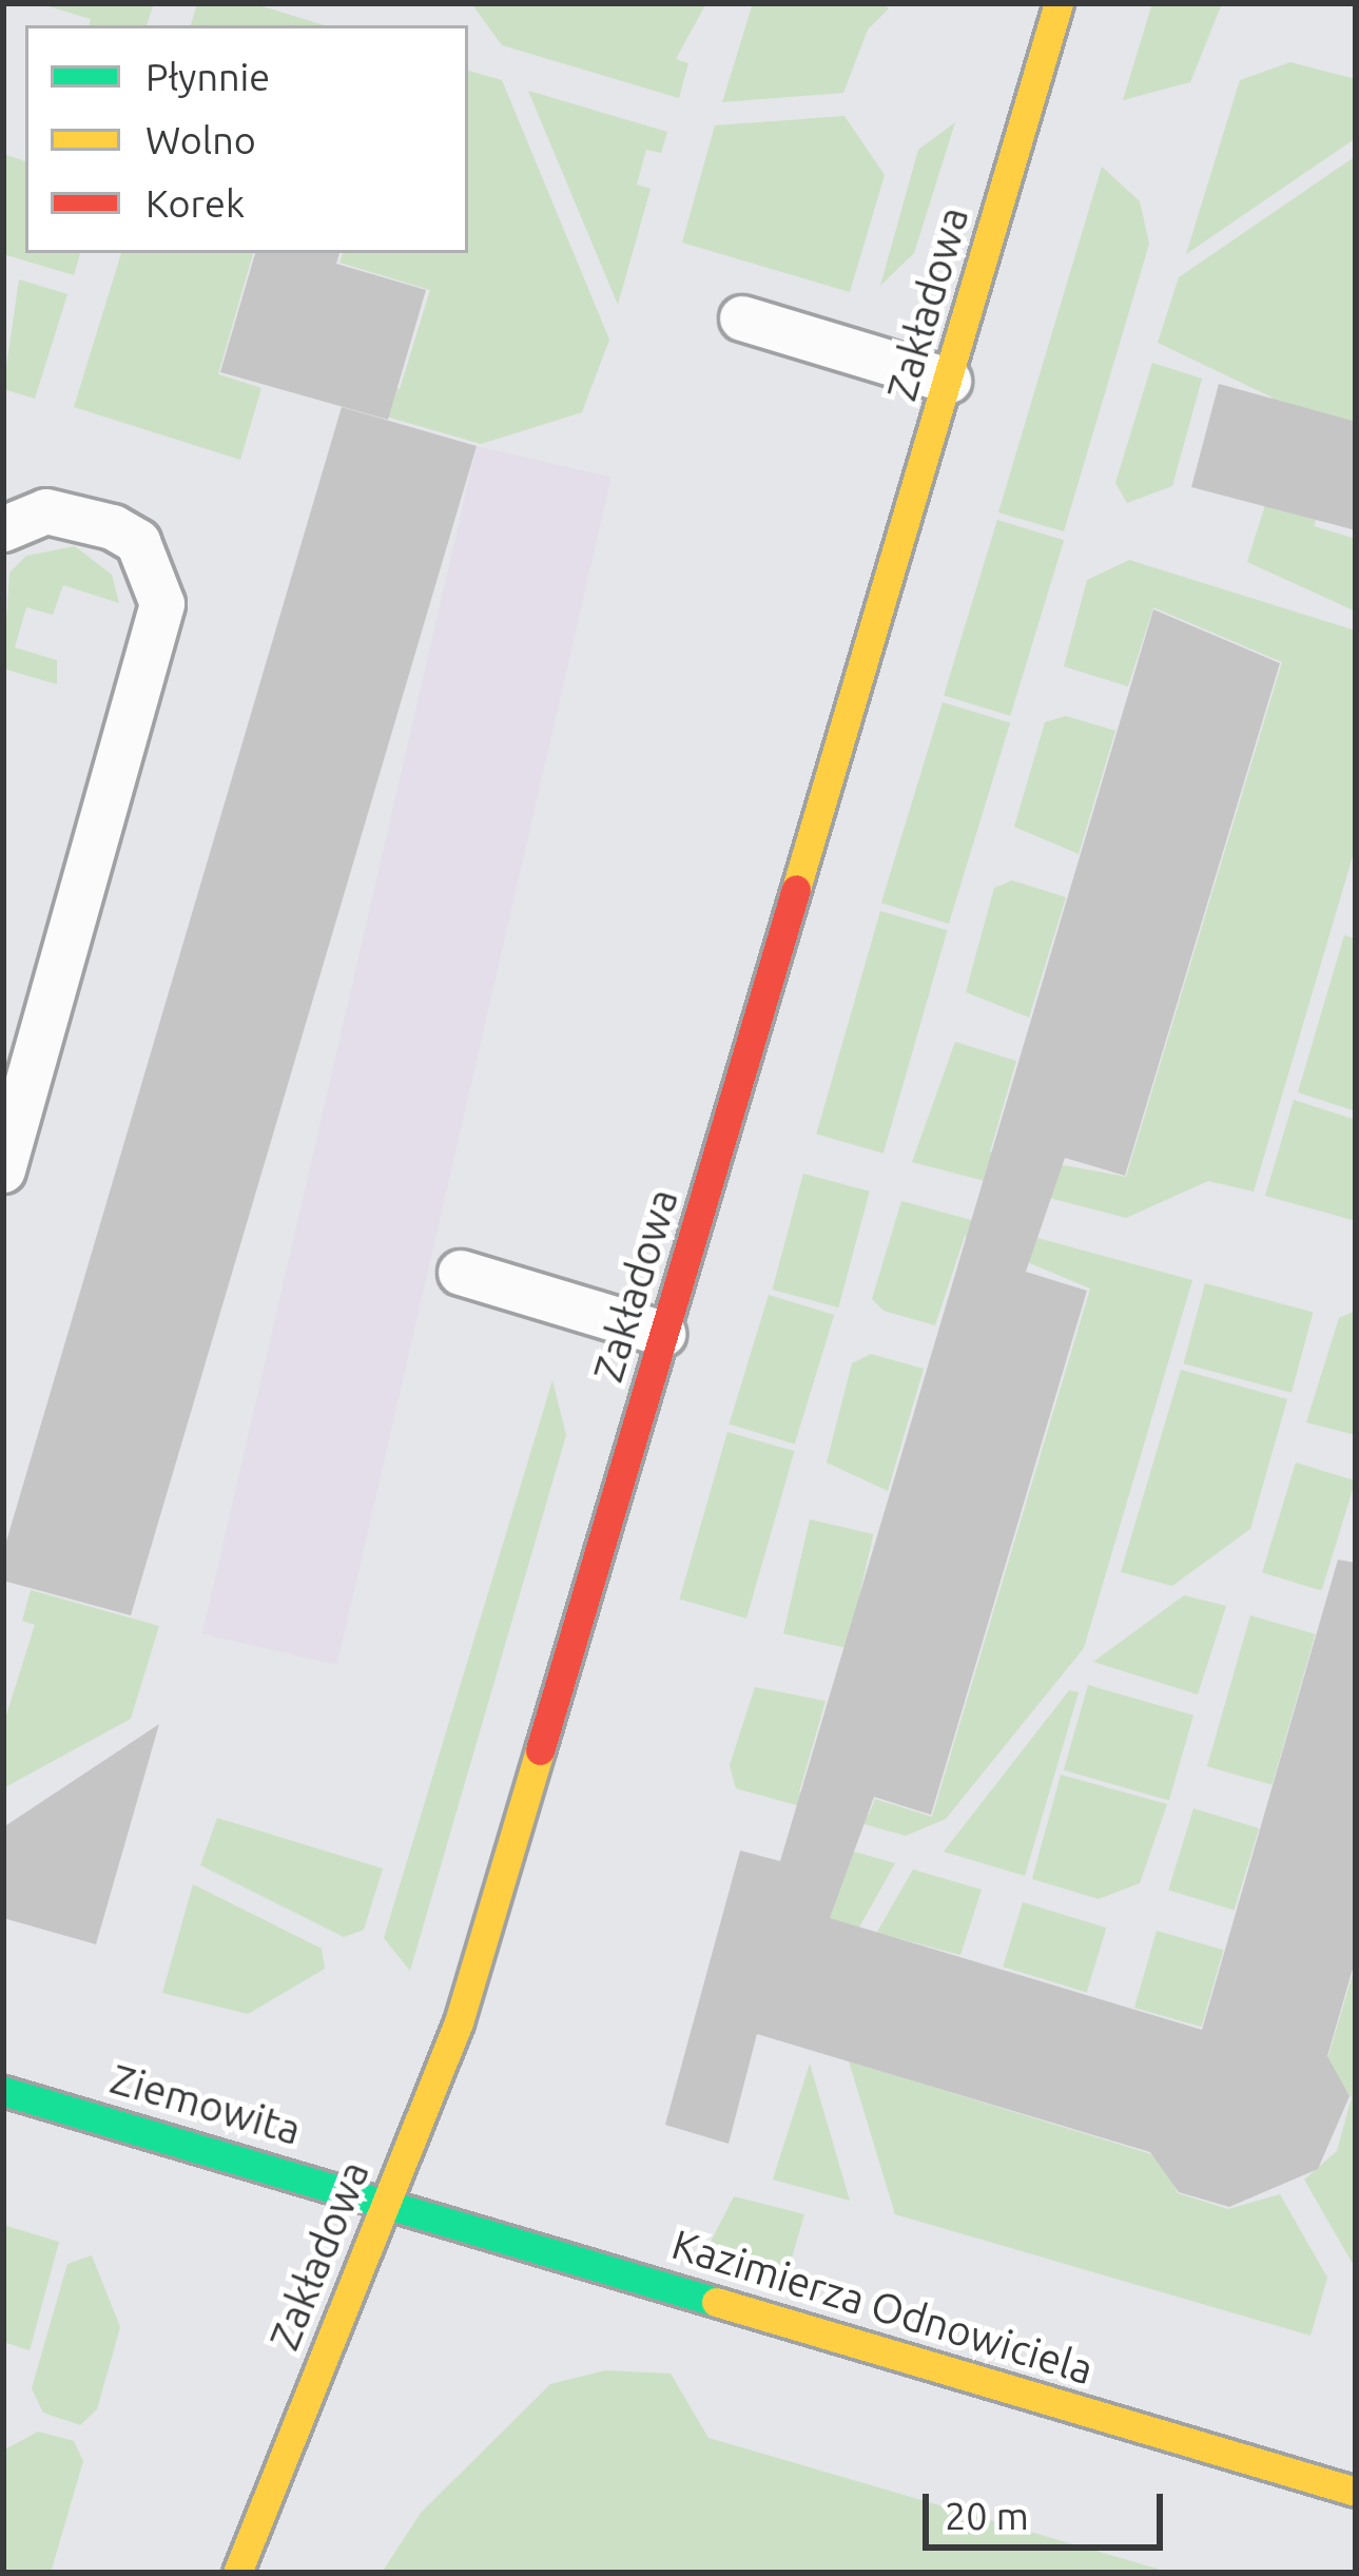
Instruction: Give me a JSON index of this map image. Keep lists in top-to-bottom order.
{
  "streets": {
    "street": ["Zakładowa", "Ziemowita", "Kazimierza Odnowiciela"]
  },
  "crossings": [
    ["Zakładowa", "Ziemowita"],
    ["Zakładowa", "Kazimierza Odnowiciela"],
    ["Ziemowita", "Kazimierza Odnowiciela"]
  ],
  "legend": ["Płynnie", "Wolno", "Korek"],
  "scale_bar": "20 m"
}
